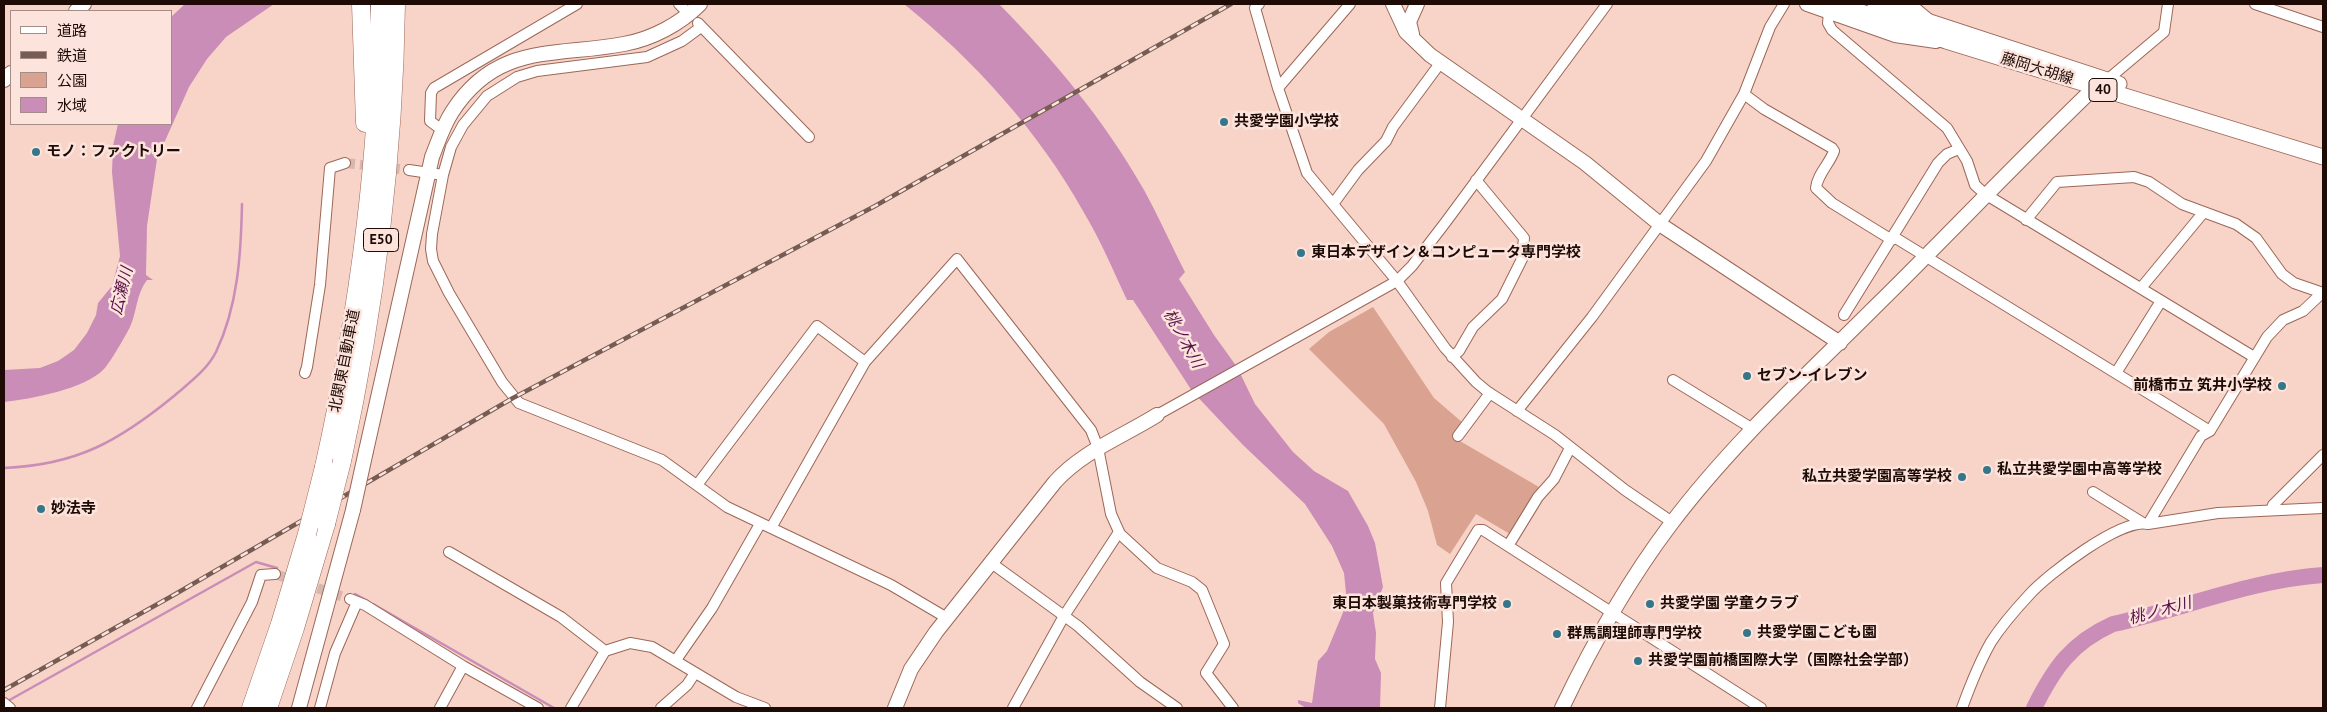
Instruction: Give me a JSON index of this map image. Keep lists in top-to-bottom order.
{
  "streets": {
    "highway": ["E50", "北関東自動車道"],
    "main road": ["藤岡大胡線", "40"]
  },
  "water": ["広瀬川", "桃ノ木川"],
  "places": [
    "共愛学園小学校",
    "モノ：ファクトリー",
    "東日本デザイン＆コンピュータ専門学校",
    "セブン-イレブン",
    "前橋市立 笂井小学校",
    "私立共愛学園中高等学校",
    "私立共愛学園高等学校",
    "妙法寺",
    "東日本製菓技術専門学校",
    "共愛学園 学童クラブ",
    "共愛学園こども園",
    "群馬調理師専門学校",
    "共愛学園前橋国際大学（国際社会学部）"
  ],
  "legend": [
    "道路",
    "鉄道",
    "公園",
    "水域"
  ]
}
